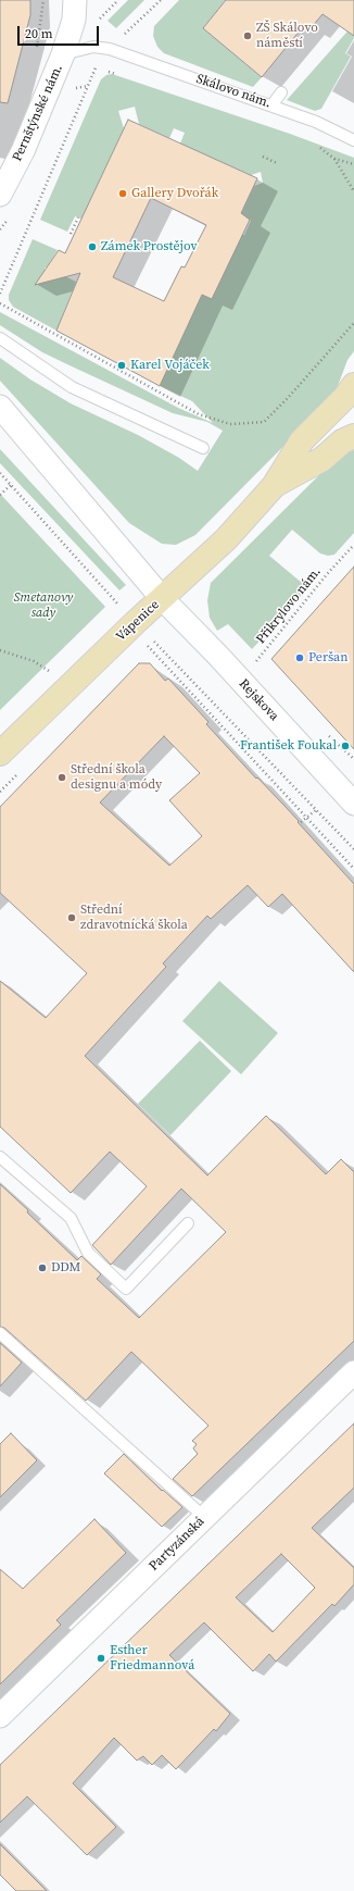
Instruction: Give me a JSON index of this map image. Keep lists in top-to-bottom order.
{
  "streets": {
    "main road": ["Vápenice"],
    "street": ["Pernštýnské nám.", "Rejskova", "Partyzánská"],
    "lane": ["Skálovo nám."],
    "path": ["Přikrylovo nám."]
  },
  "crossings": [
    ["Skálovo nám.", "Pernštýnské nám."],
    ["Přikrylovo nám.", "Rejskova"],
    ["Vápenice", "Rejskova"]
  ],
  "parks": ["Smetanovy sady"],
  "places": [
    "ZŠ Skálovo náměstí",
    "Gallery Dvořák",
    "Zámek Prostějov",
    "Karel Vojáček",
    "Peršan",
    "František Foukal",
    "Střední škola designu a módy",
    "Střední zdravotnícká škola",
    "DDM",
    "Esther Friedmannová"
  ],
  "scale_bar": "20 m"
}
